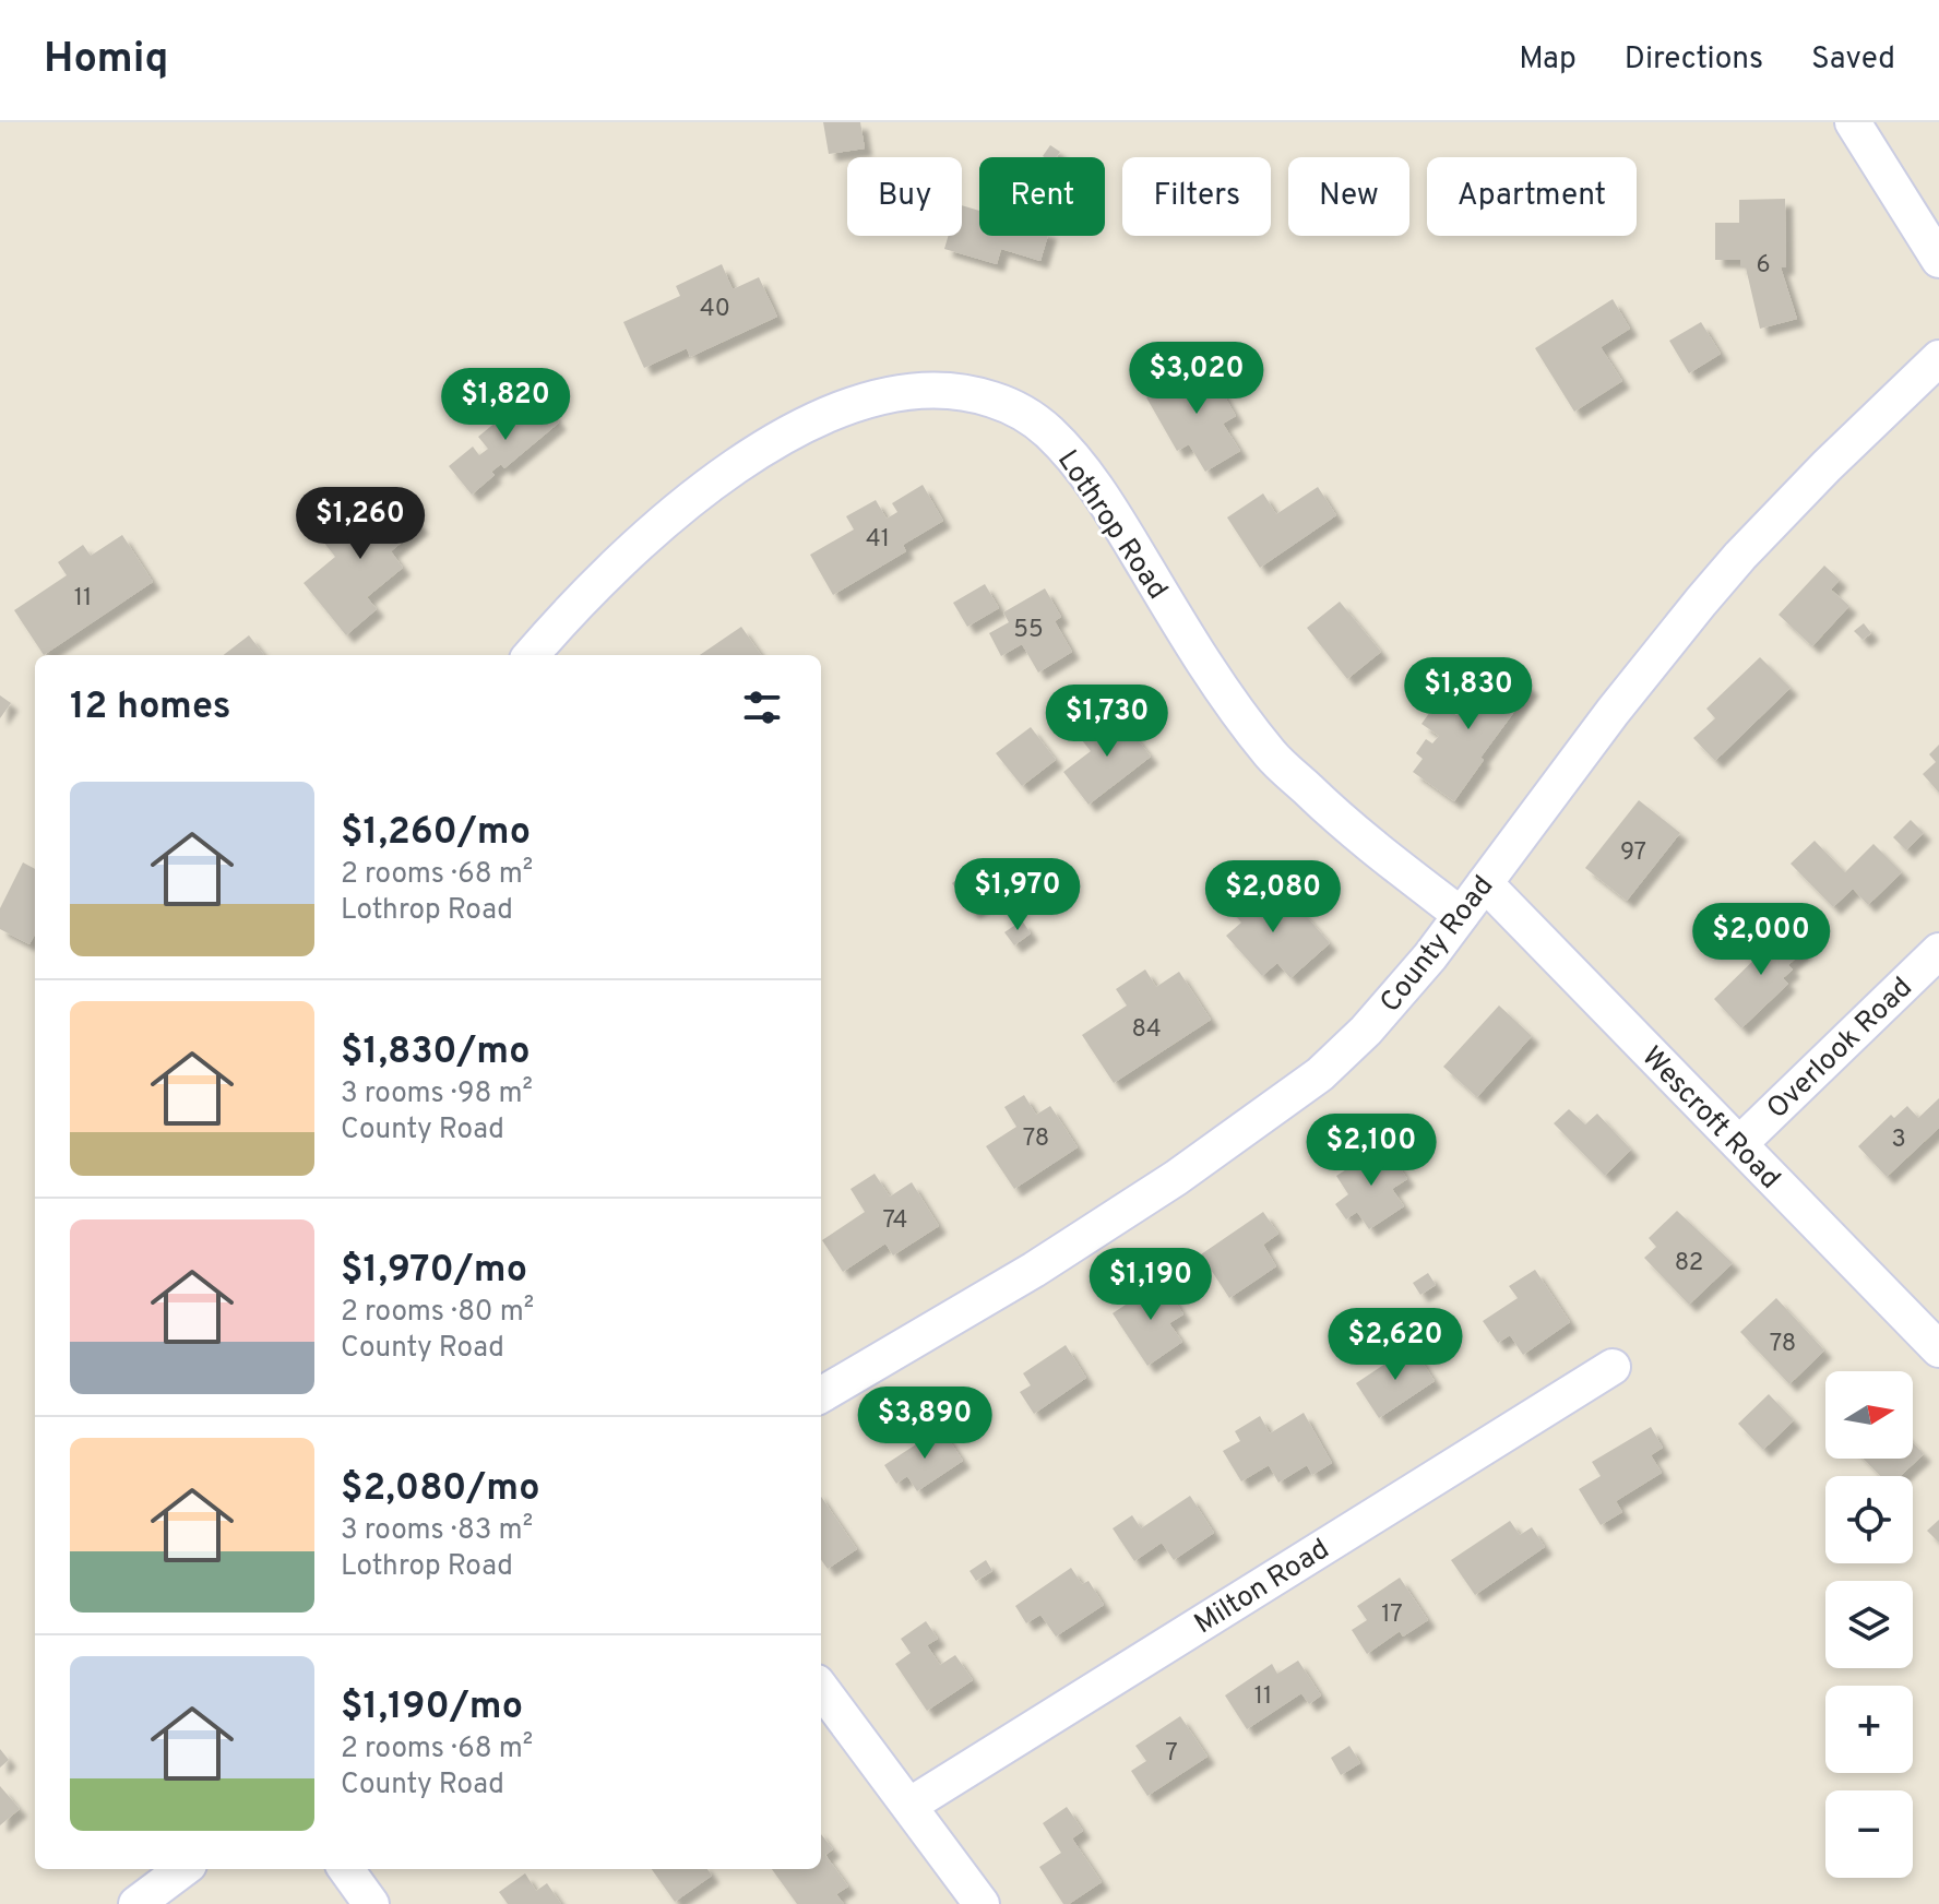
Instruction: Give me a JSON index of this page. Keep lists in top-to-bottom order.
{
  "streets": {
    "street": [
      "Lothrop Road",
      "County Road",
      "Overlook Road",
      "Wescroft Road",
      "Milton Road"
    ]
  },
  "crossings": [
    ["Lothrop Road", "County Road"],
    ["County Road", "Wescroft Road"],
    ["Overlook Road", "Wescroft Road"]
  ],
  "house_numbers": [
    "6",
    "40",
    "41",
    "11",
    "55",
    "97",
    "84",
    "78",
    "3",
    "74",
    "82",
    "78",
    "17",
    "11",
    "7"
  ],
  "north": "right",
  "page": {
    "header": "Homiq",
    "nav": ["Map", "Directions", "Saved"],
    "chip": [
      "Buy",
      "Rent",
      "Filters",
      "New",
      "Apartment"
    ],
    "price": [
      "$3,020",
      "$1,820",
      "$1,260",
      "$1,830",
      "$1,730",
      "$1,970",
      "$2,080",
      "$2,000",
      "$2,100",
      "$1,190",
      "$2,620",
      "$3,890"
    ],
    "heading": "12 homes",
    "list": [
      {
        "name": "$1,260/mo",
        "note": "2 rooms · 68 m² · Lothrop Road"
      },
      {
        "name": "$1,830/mo",
        "note": "3 rooms · 98 m² · County Road"
      },
      {
        "name": "$1,970/mo",
        "note": "2 rooms · 80 m² · County Road"
      },
      {
        "name": "$2,080/mo",
        "note": "3 rooms · 83 m² · Lothrop Road"
      },
      {
        "name": "$1,190/mo",
        "note": "2 rooms · 68 m² · County Road"
      }
    ],
    "map_buttons": ["+", "−"]
  }
}
